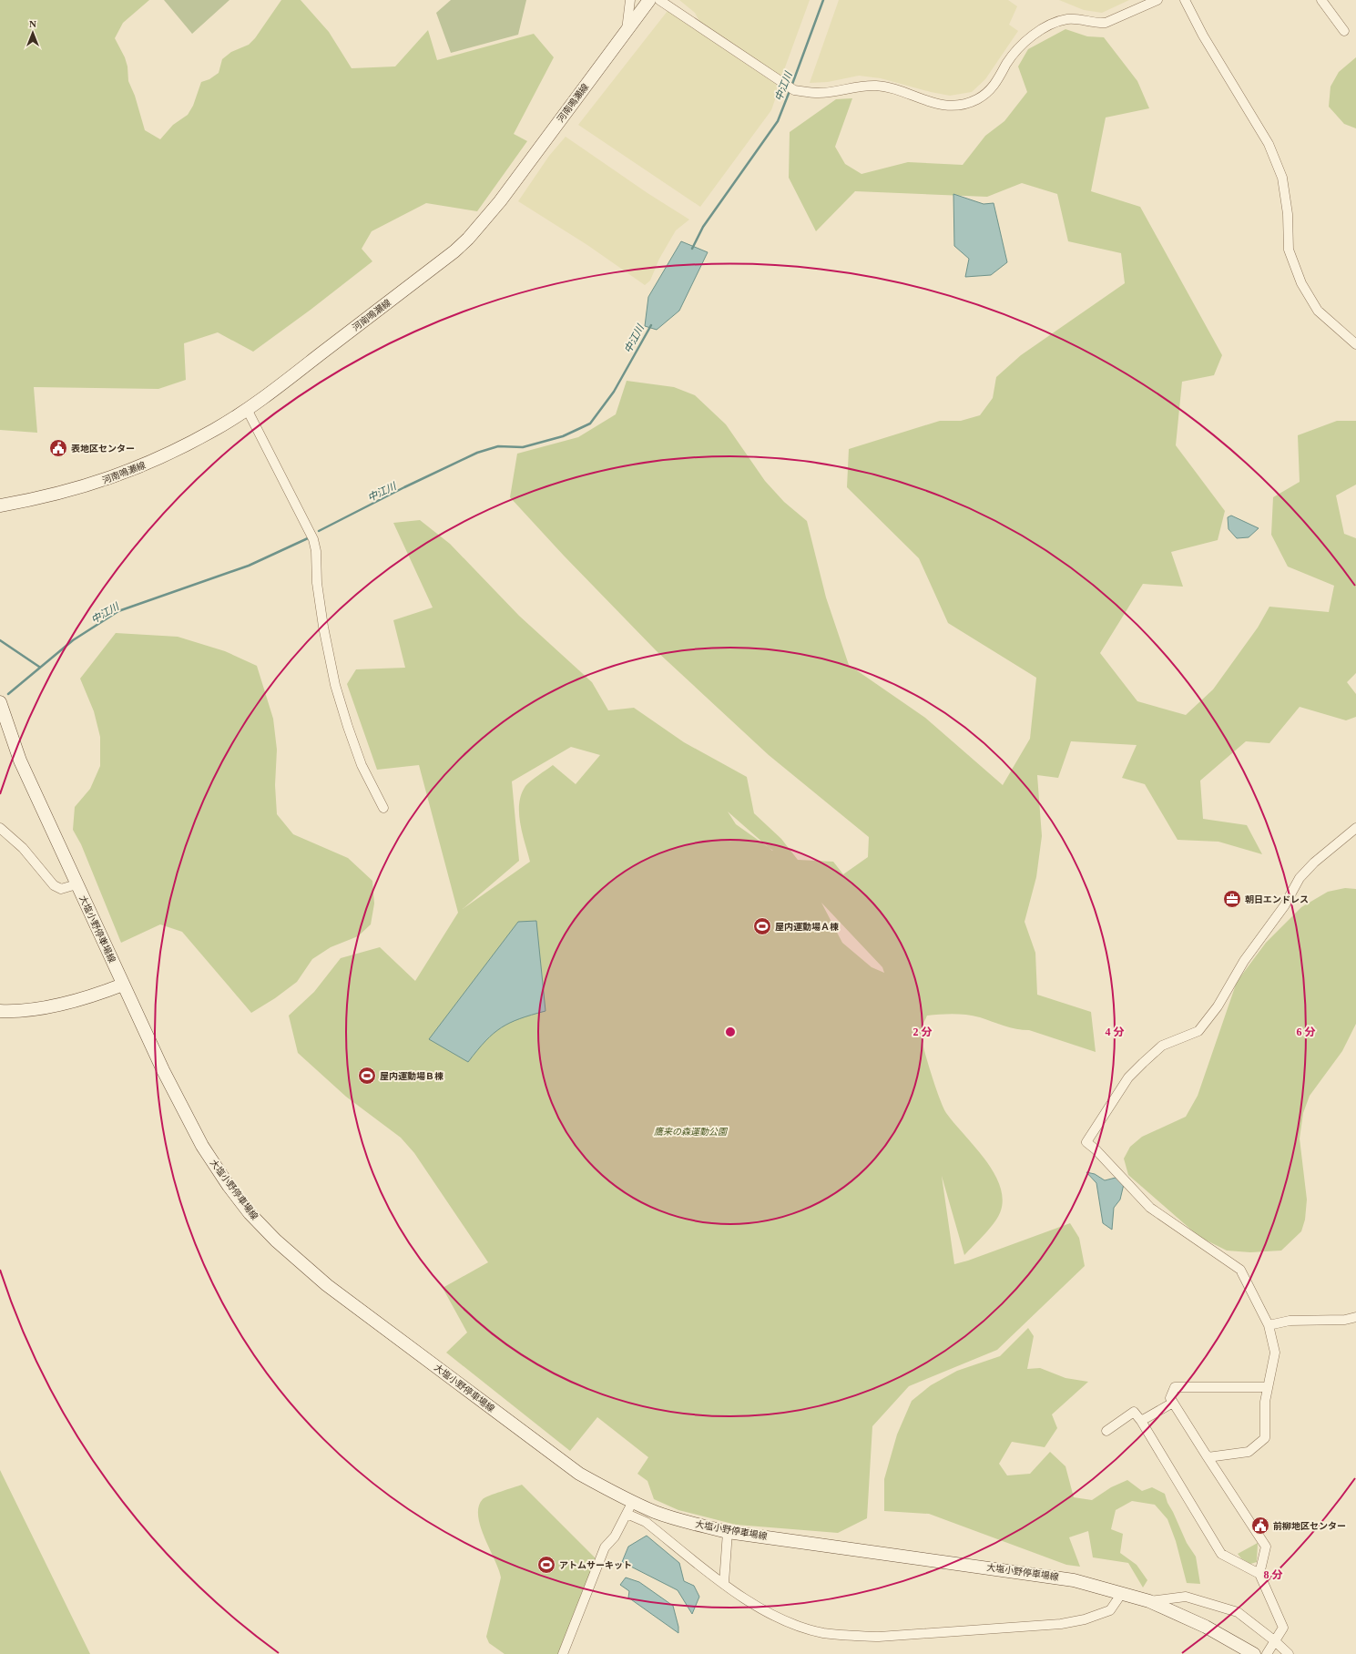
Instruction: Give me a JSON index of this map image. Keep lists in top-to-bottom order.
{
  "streets": {
    "main road": ["河南鳴瀬線", "大塩小野停車場線"]
  },
  "water": ["中江川"],
  "parks": ["鷹来の森運動公園"],
  "places": {
    "public building": ["表地区センター", "前柳地区センター"],
    "office": ["朝日エンドレス"],
    "sports": ["屋内運動場Ａ棟", "屋内運動場Ｂ棟", "アトムサーキット"]
  },
  "north": "top",
  "rings": [
    "2 分",
    "4 分",
    "6 分",
    "8 分"
  ]
}
